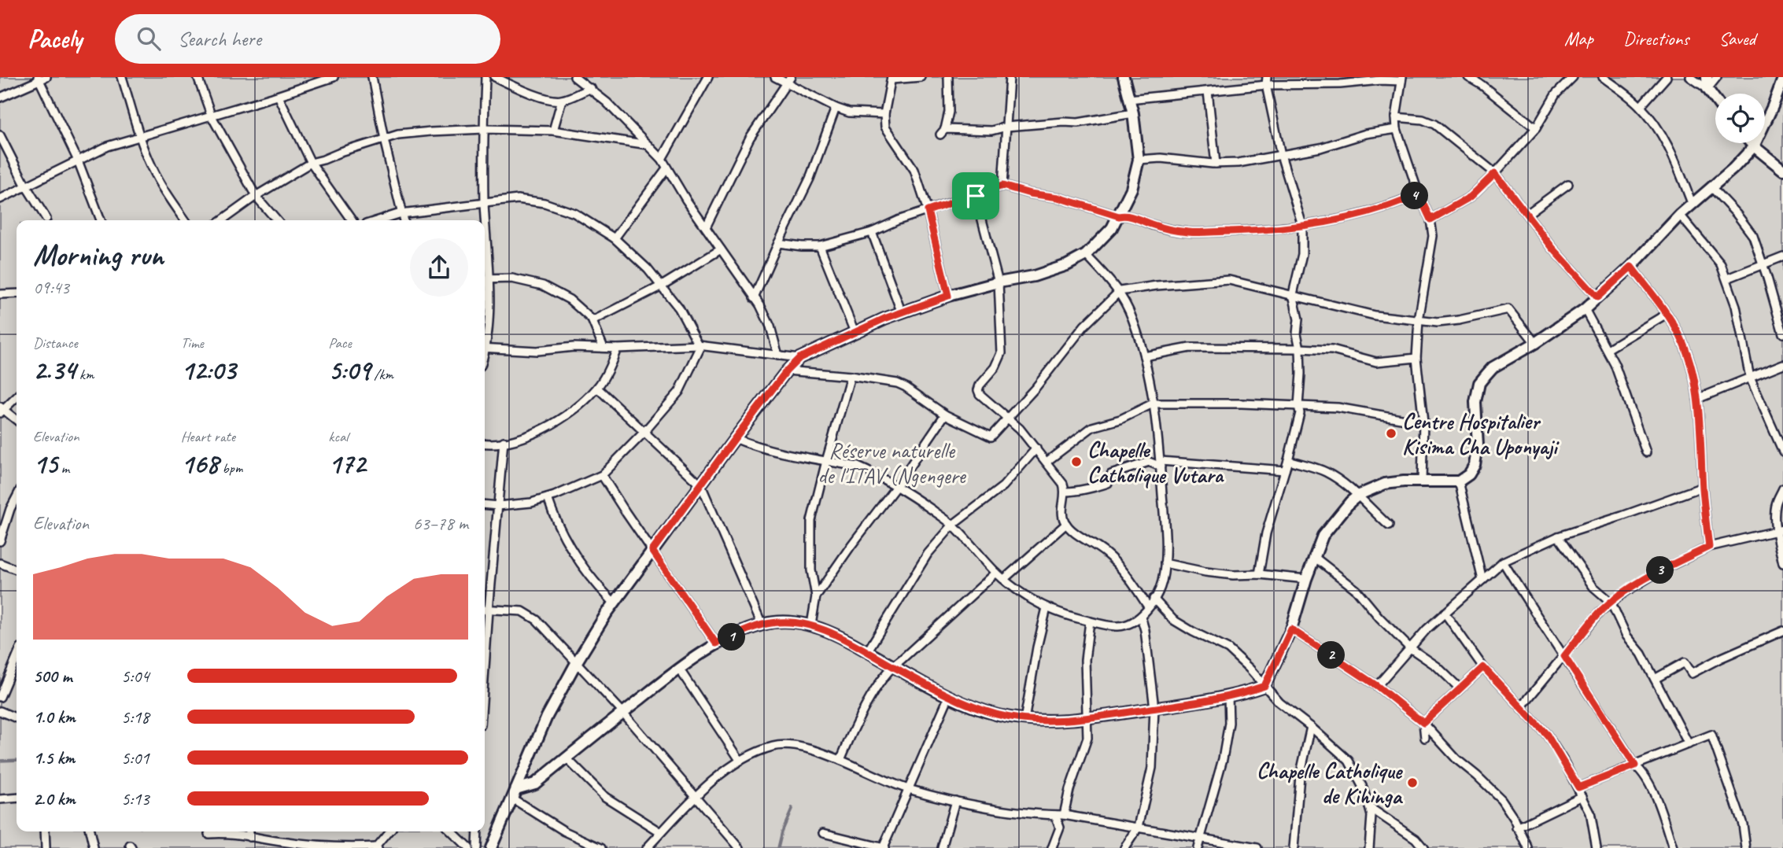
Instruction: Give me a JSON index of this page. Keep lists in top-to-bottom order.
{
  "parks": ["Réserve naturelle de l'ITAV (Ngengere"],
  "places": ["Centre Hospitalier Kisima Cha Uponyaji", "Chapelle Catholique Vutara", "Chapelle Catholique de Kihinga"],
  "page": {
    "header": "Pacely",
    "search": "Search here",
    "nav": ["Map", "Directions", "Saved"],
    "pins": [
      "4",
      "3",
      "1",
      "2"
    ],
    "heading": ["Morning run", "09:43"],
    "stats": [
      ["Distance", "2.34 km"],
      ["Time", "12:03"],
      ["Pace", "5:09 /km"],
      ["Elevation", "15 m"],
      ["Heart rate", "168 bpm"],
      ["kcal", "172"]
    ],
    "chart": ["Elevation", "63–78 m"],
    "list": [
      {
        "name": "500 m",
        "note": "5:04"
      },
      {
        "name": "1.0 km",
        "note": "5:18"
      },
      {
        "name": "1.5 km",
        "note": "5:01"
      },
      {
        "name": "2.0 km",
        "note": "5:13"
      }
    ]
  }
}
